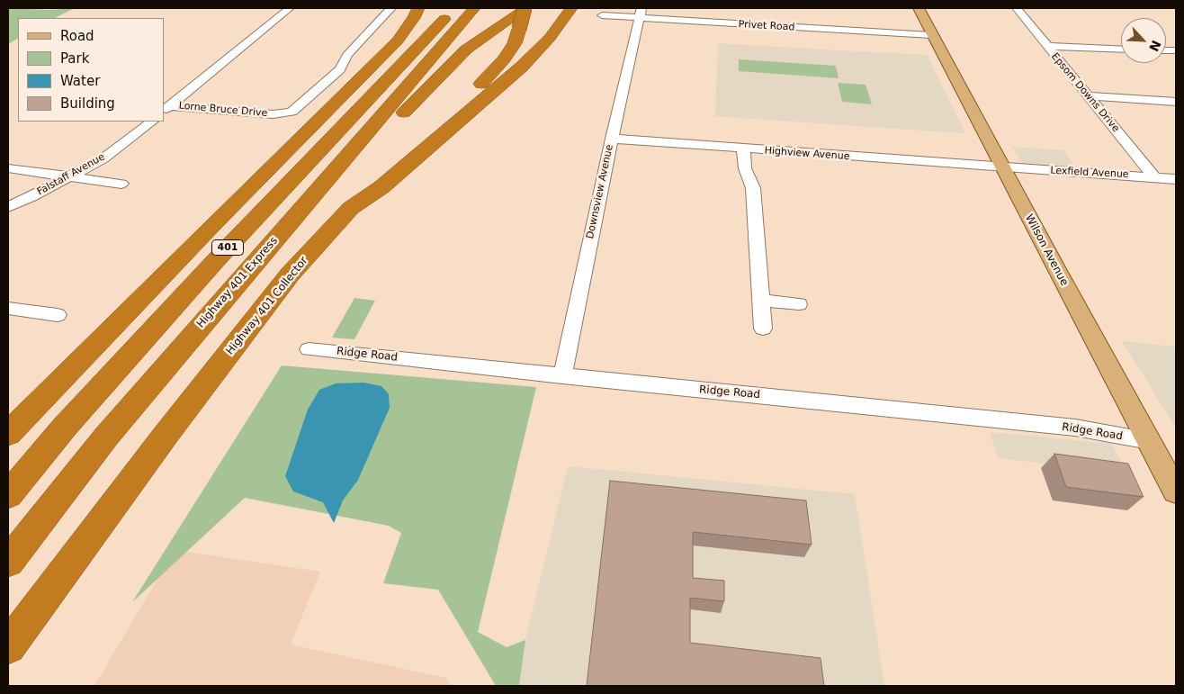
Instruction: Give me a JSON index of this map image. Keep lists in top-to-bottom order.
{
  "streets": {
    "highway": ["401", "Highway 401 Express", "Highway 401 Collector"],
    "main road": ["Wilson Avenue"],
    "street": [
      "Privet Road",
      "Epsom Downs Drive",
      "Lorne Bruce Drive",
      "Highview Avenue",
      "Lexfield Avenue",
      "Falstaff Avenue",
      "Downsview Avenue",
      "Ridge Road"
    ]
  },
  "crossings": [
    ["Privet Road", "Downsview Avenue"],
    ["Privet Road", "Wilson Avenue"],
    ["Epsom Downs Drive", "Lexfield Avenue"],
    ["Highview Avenue", "Lexfield Avenue"],
    ["Highview Avenue", "Downsview Avenue"],
    ["Highview Avenue", "Wilson Avenue"],
    ["Lexfield Avenue", "Wilson Avenue"],
    ["Downsview Avenue", "Ridge Road"],
    ["Wilson Avenue", "Ridge Road"]
  ],
  "legend": [
    "Road",
    "Park",
    "Water",
    "Building"
  ],
  "north": "bottom right"
}
